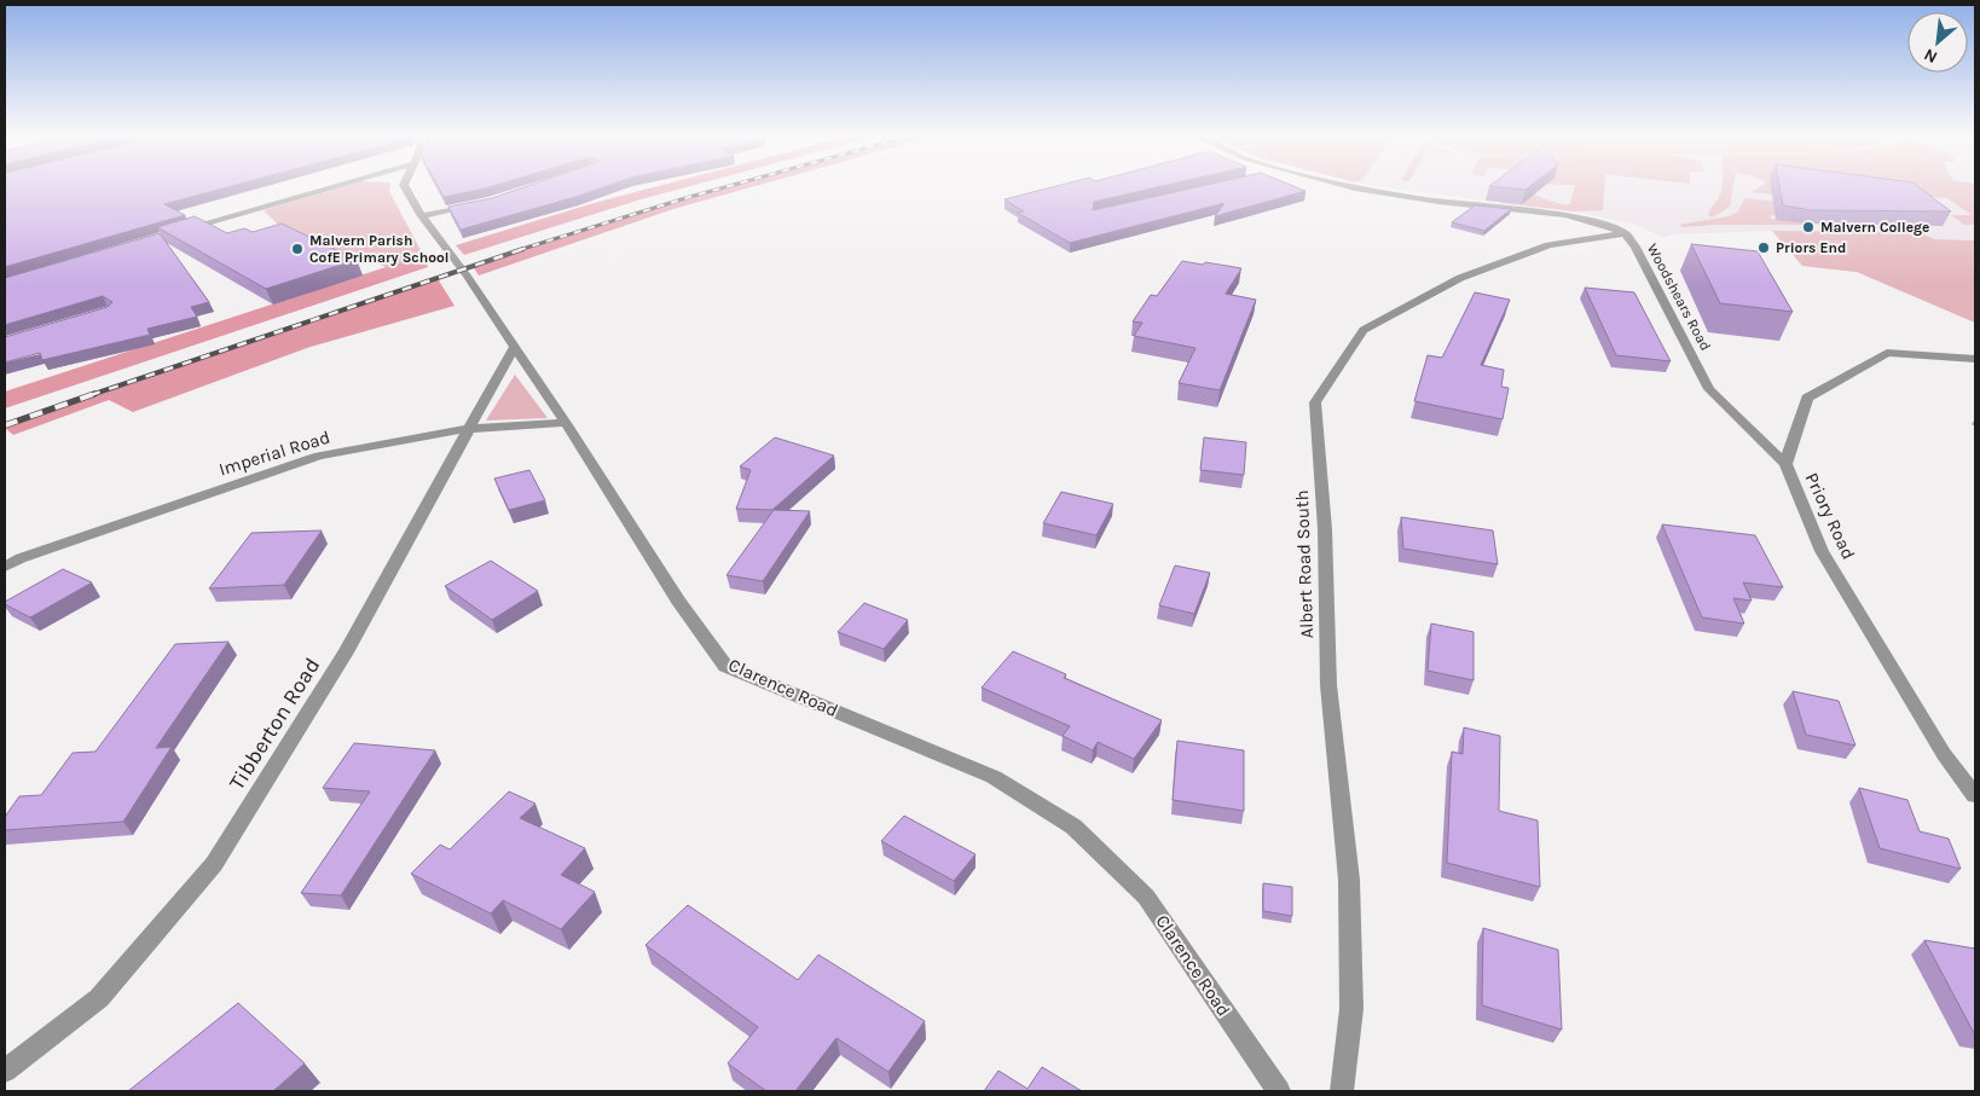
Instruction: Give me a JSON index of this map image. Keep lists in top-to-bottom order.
{
  "streets": {
    "street": [
      "Woodshears Road",
      "Imperial Road",
      "Priory Road",
      "Albert Road South",
      "Clarence Road",
      "Tibberton Road"
    ]
  },
  "crossings": [
    ["Woodshears Road", "Priory Road"],
    ["Woodshears Road", "Albert Road South"],
    ["Imperial Road", "Clarence Road"],
    ["Imperial Road", "Tibberton Road"],
    ["Clarence Road", "Tibberton Road"]
  ],
  "places": ["Malvern College", "Priors End", "Malvern Parish CofE Primary School"],
  "north": "bottom left"
}
